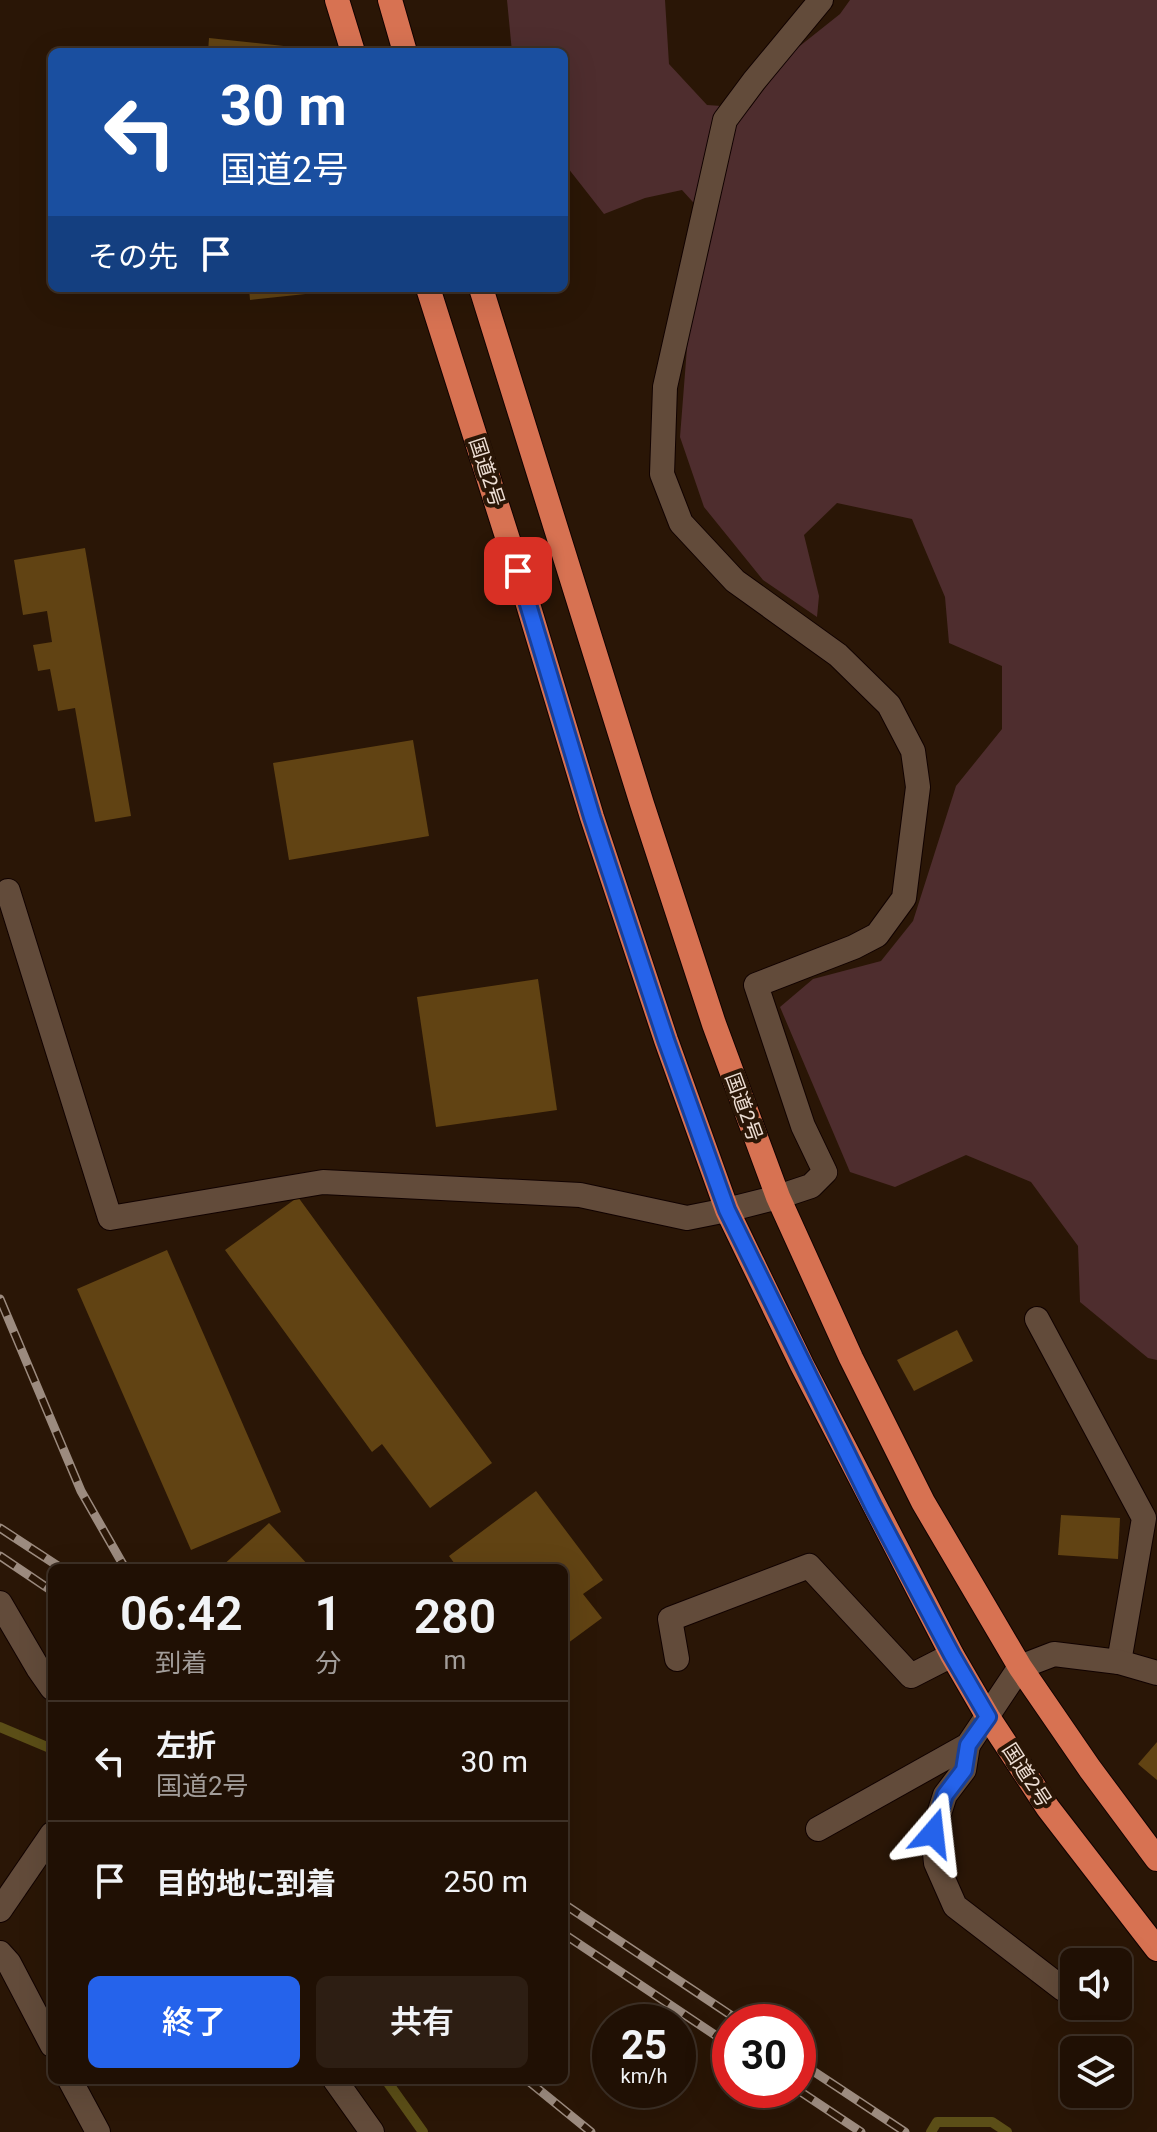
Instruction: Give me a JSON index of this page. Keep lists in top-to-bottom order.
{
  "streets": {
    "highway": ["国道2号"]
  },
  "page": {
    "turn": ["30 m", "国道2号"],
    "then": "その先",
    "eta": [
      "06:42",
      "到着",
      "1",
      "分",
      "280",
      "m"
    ],
    "list": [
      {
        "name": "左折",
        "note": "国道2号",
        "value": "30 m"
      },
      {
        "name": "目的地に到着",
        "value": "250 m"
      }
    ],
    "buttons": ["終了", "共有"],
    "speed": "25 km/h",
    "limit": "30"
  }
}
